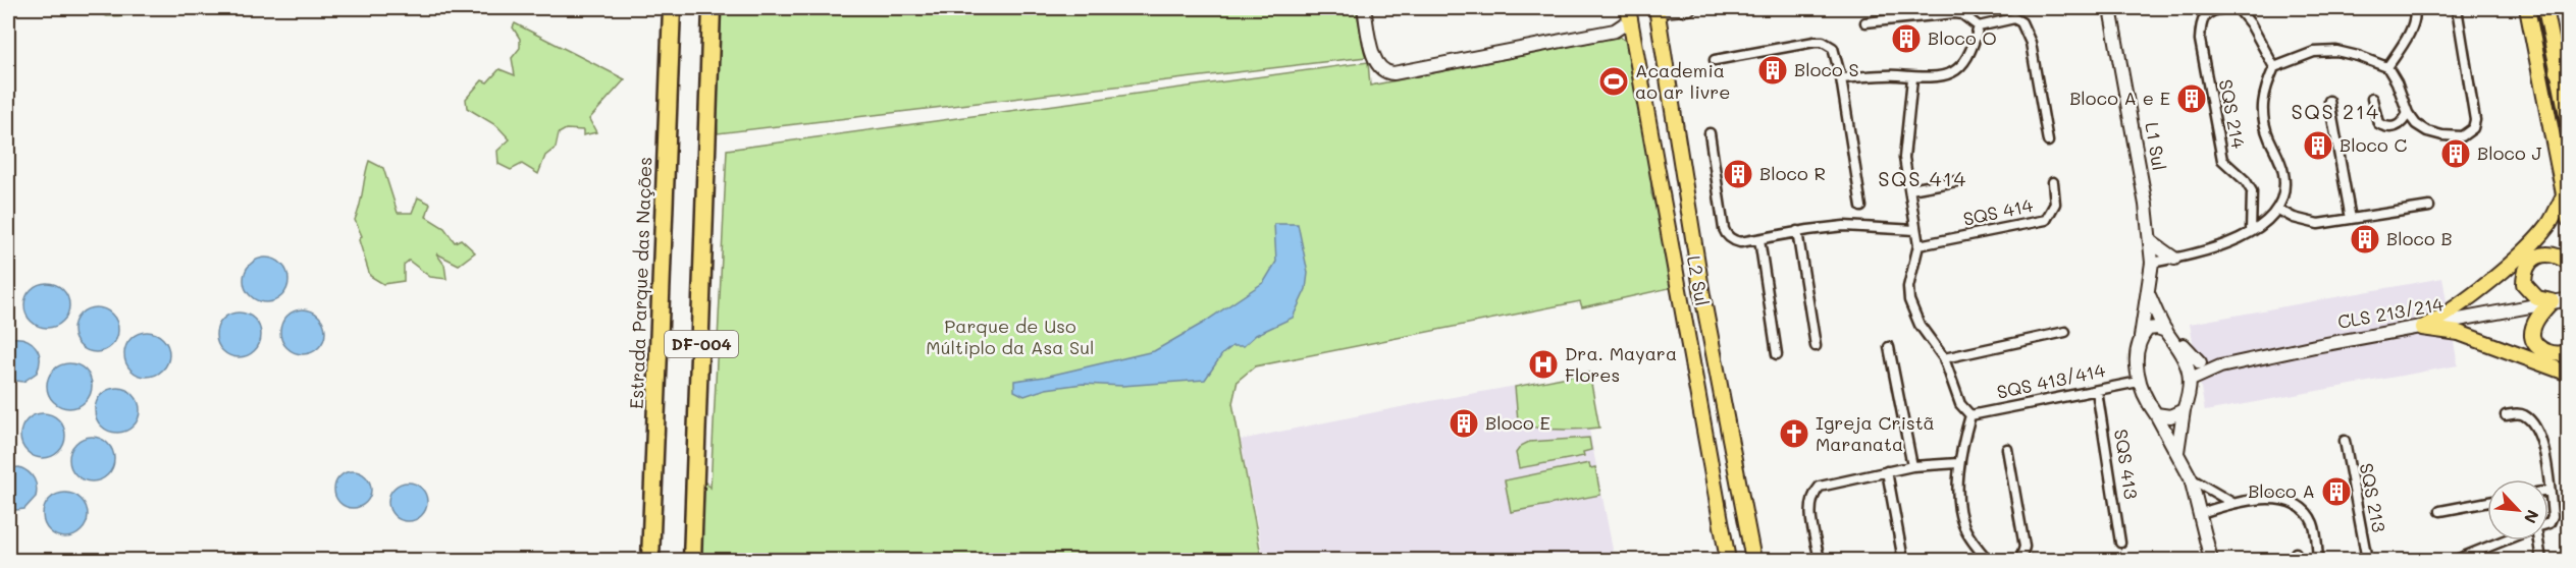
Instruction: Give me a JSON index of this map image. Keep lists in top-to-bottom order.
{
  "streets": {
    "highway": ["Estrada Parque das Nações", "DF-004"],
    "main road": ["L2 Sul"],
    "street": [
      "SQS 214",
      "L1 Sul",
      "SQS 414",
      "CLS 213/214",
      "SQS 413/414",
      "SQS 413",
      "SQS 213"
    ]
  },
  "crossings": [
    ["L1 Sul", "SQS 413/414"],
    ["SQS 413/414", "SQS 413"]
  ],
  "districts": ["SQS 214", "SQS 414"],
  "parks": ["Parque de Uso Múltiplo da Asa Sul"],
  "places": {
    "building": [
      "Bloco O",
      "Bloco S",
      "Bloco A e E",
      "Bloco C",
      "Bloco J",
      "Bloco R",
      "Bloco B",
      "Bloco E",
      "Bloco A"
    ],
    "sports": ["Academia ao ar livre"],
    "hospital": ["Dra. Mayara Flores"],
    "church": ["Igreja Cristã Maranata"]
  },
  "north": "bottom right"
}
